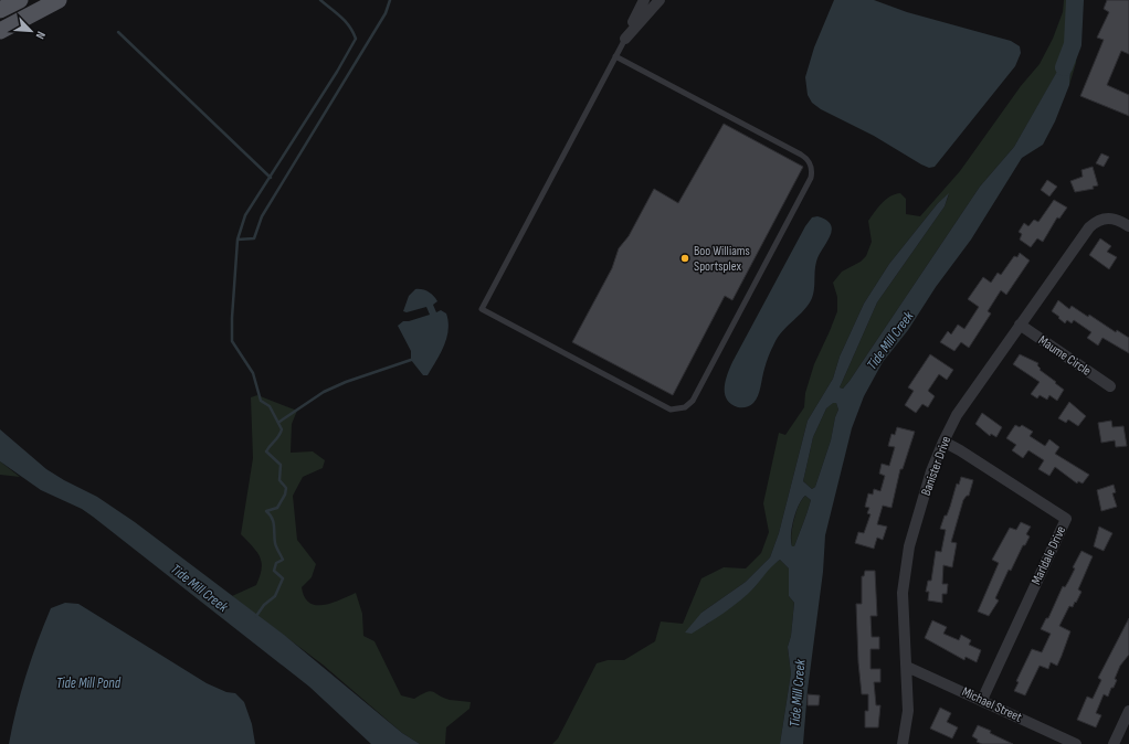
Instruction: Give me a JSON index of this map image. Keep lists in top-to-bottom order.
{
  "streets": {
    "street": [
      "Maume Circle",
      "Banister Drive",
      "Marldale Drive",
      "Michael Street"
    ]
  },
  "crossings": [
    ["Maume Circle", "Banister Drive"],
    ["Banister Drive", "Marldale Drive"],
    ["Banister Drive", "Michael Street"],
    ["Marldale Drive", "Michael Street"]
  ],
  "water": ["Tide Mill Creek", "Tide Mill Pond"],
  "places": ["Boo Williams Sportsplex"],
  "north": "bottom right"
}
